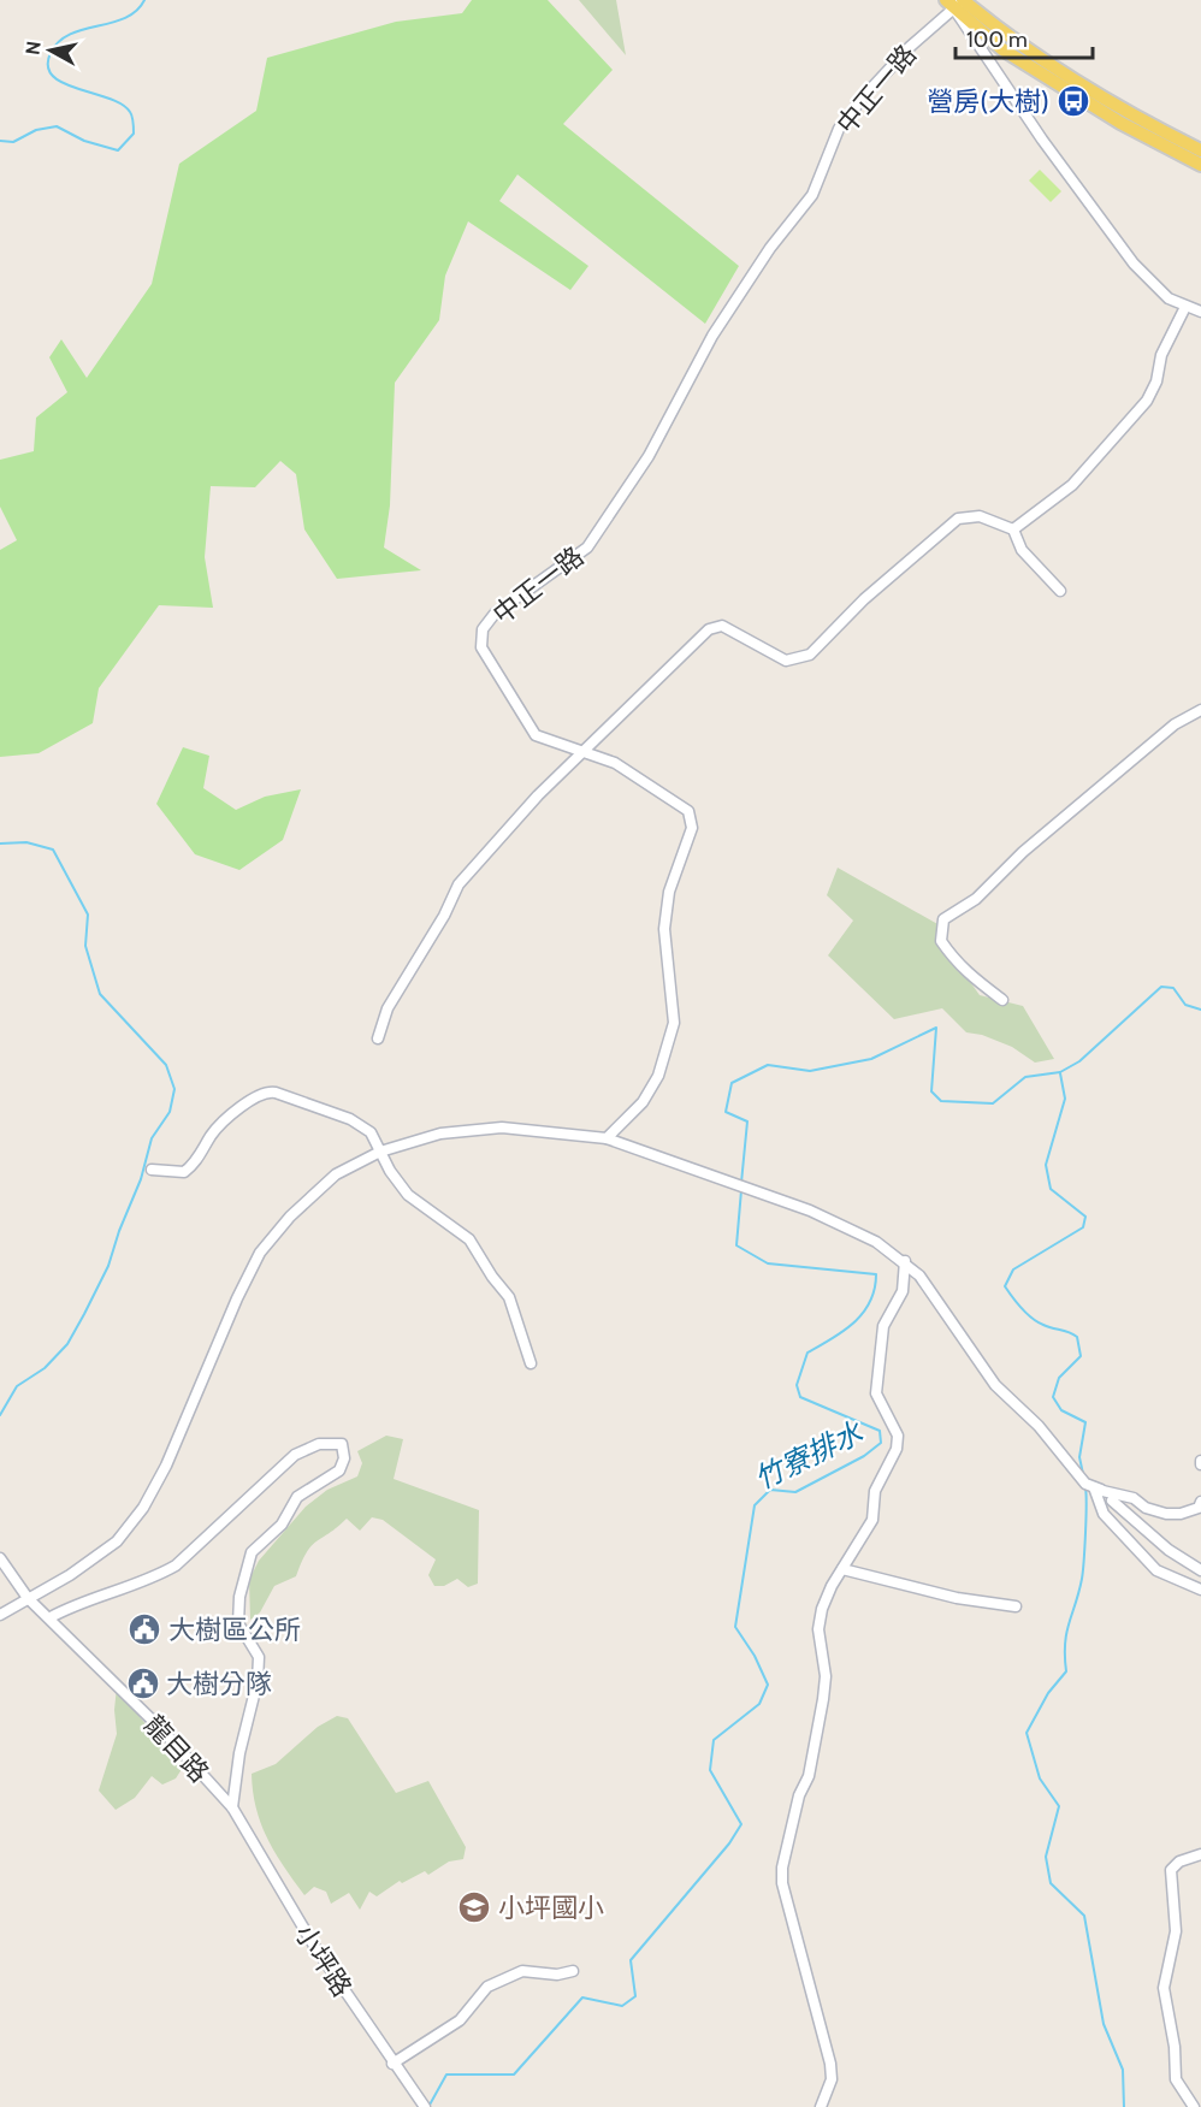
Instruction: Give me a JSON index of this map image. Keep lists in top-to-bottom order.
{
  "streets": {
    "street": ["中正一路", "龍目路", "小坪路"]
  },
  "crossings": [
    ["龍目路", "小坪路"]
  ],
  "water": ["竹寮排水"],
  "places": {
    "bus stop": ["營房(大樹)"],
    "public building": ["大樹區公所", "大樹分隊"],
    "school or university": ["小坪國小"]
  },
  "scale_bar": "100 m",
  "north": "left"
}
